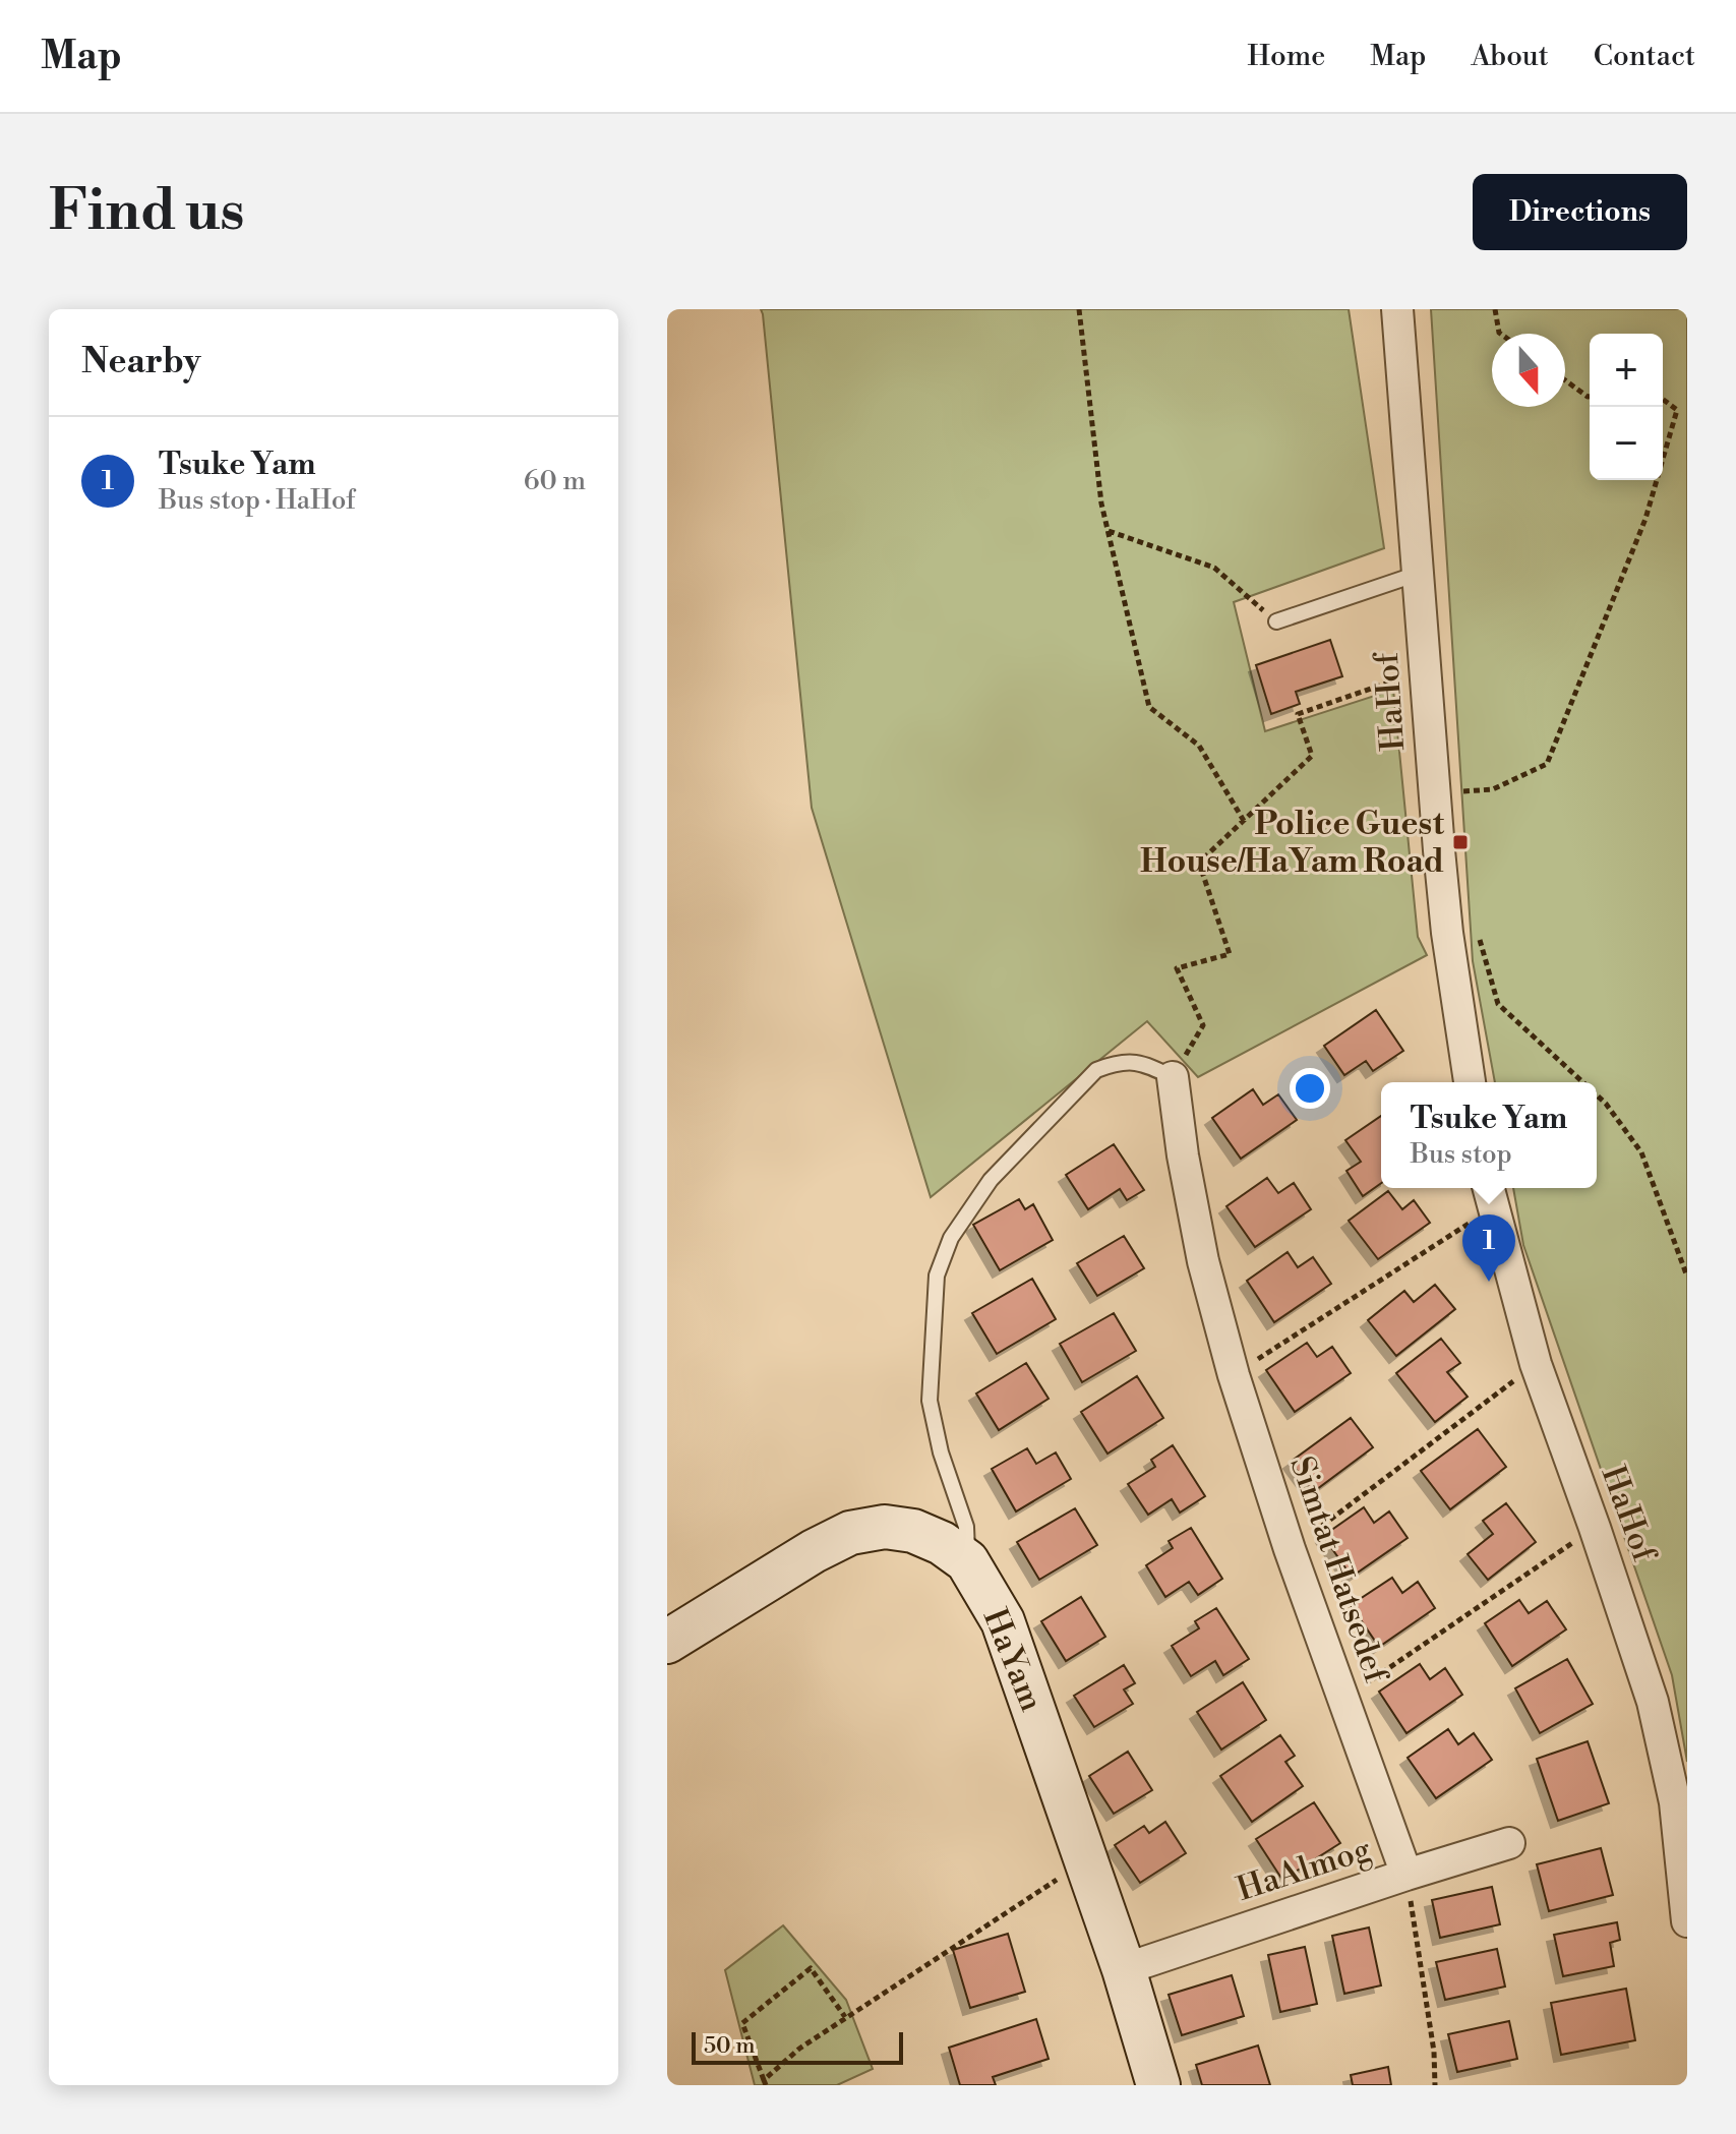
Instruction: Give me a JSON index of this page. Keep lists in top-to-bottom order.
{
  "streets": {
    "street": [
      "HaHof",
      "Simtat Hatsedef",
      "HaYam",
      "HaAlmog"
    ]
  },
  "crossings": [
    ["Simtat Hatsedef", "HaAlmog"],
    ["HaYam", "HaAlmog"]
  ],
  "places": {
    "transit": ["Police Guest House/HaYam Road"]
  },
  "scale_bar": "50 m",
  "north": "bottom",
  "page": {
    "header": "Map",
    "nav": [
      "Home",
      "Map",
      "About",
      "Contact"
    ],
    "buttons": "Directions",
    "title": "Find us",
    "heading": "Nearby",
    "map_buttons": ["+", "−"],
    "list": [
      {
        "mark": "1",
        "name": "Tsuke Yam",
        "note": "Bus stop · HaHof",
        "value": "60 m"
      }
    ],
    "popup": ["Tsuke Yam", "Bus stop"],
    "pins": "1",
    "scale": "50 m"
  }
}
